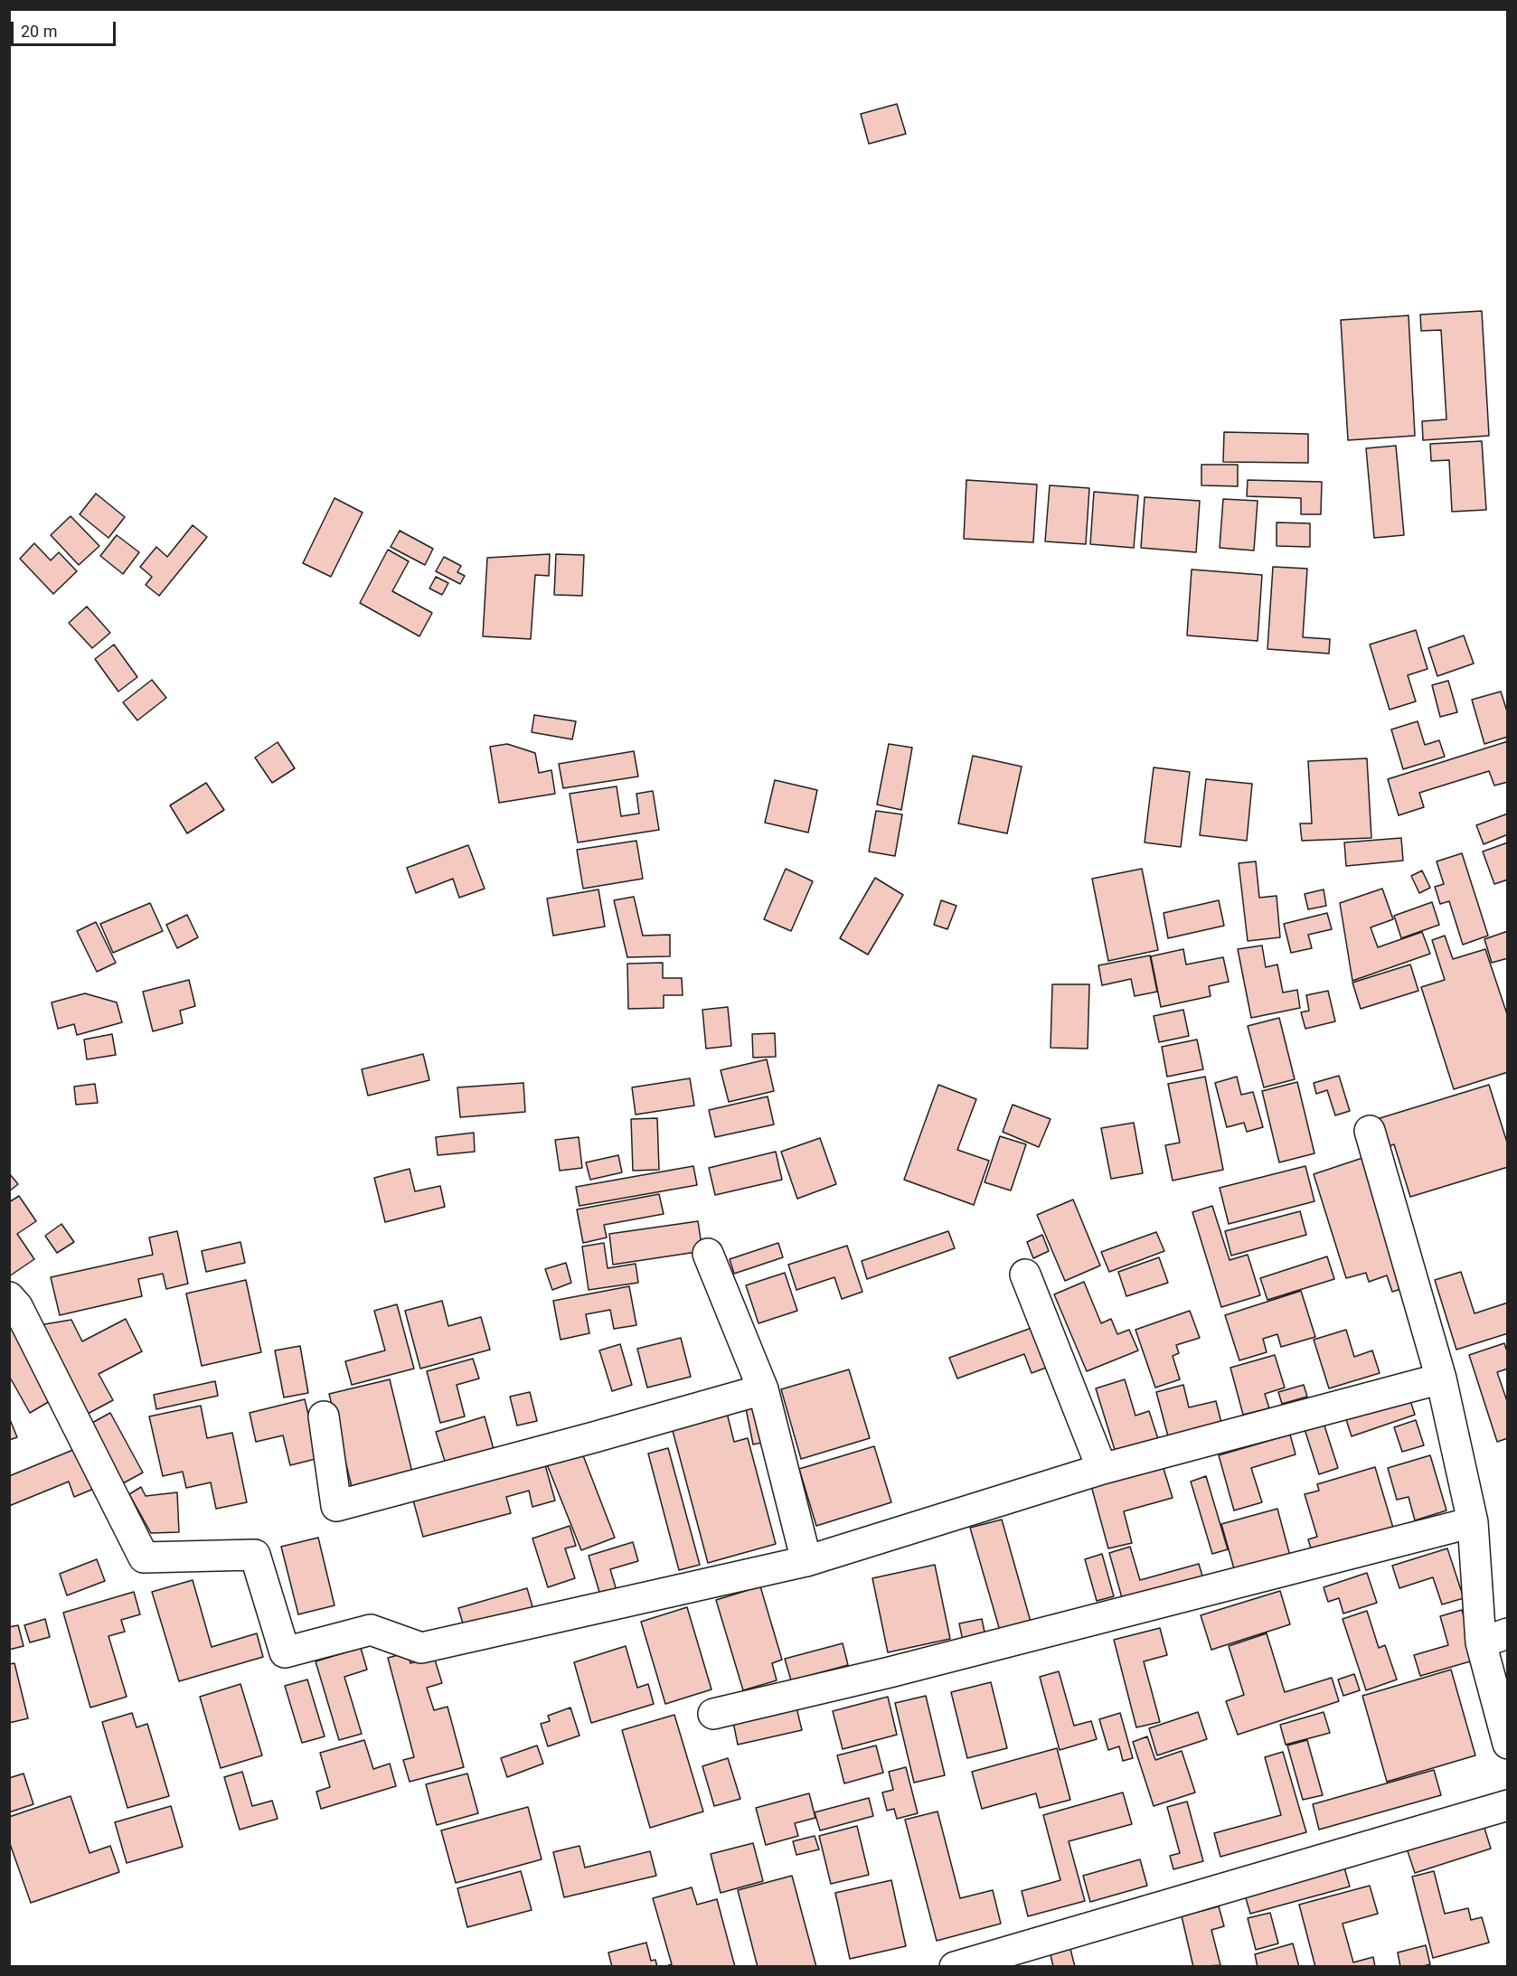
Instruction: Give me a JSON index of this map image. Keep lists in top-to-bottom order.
{
  "scale_bar": "20 m"
}
